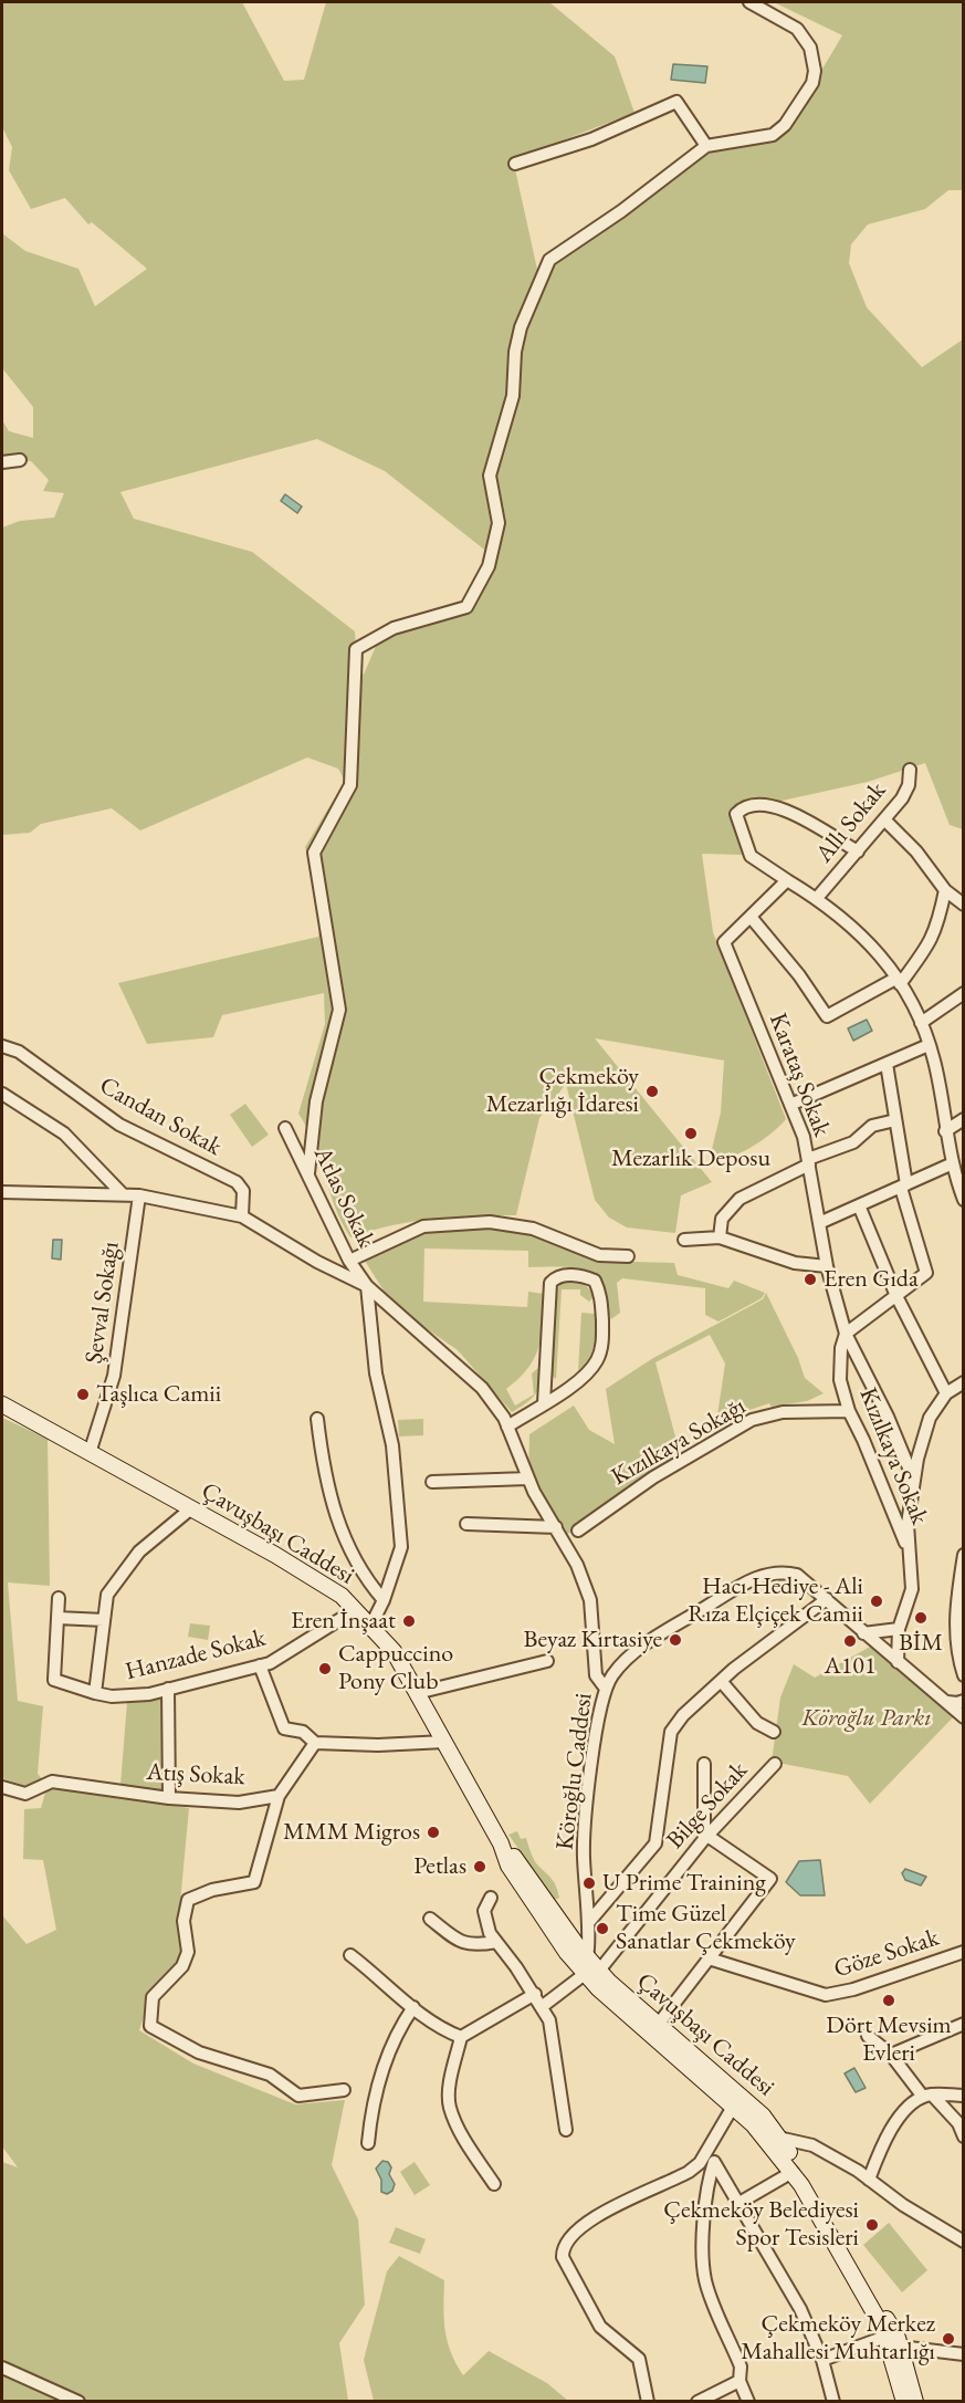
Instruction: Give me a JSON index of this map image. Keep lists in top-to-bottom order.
{
  "streets": {
    "main road": ["Çavuşbaşı Caddesi"],
    "street": [
      "Allı Sokak",
      "Karataş Sokak",
      "Candan Sokak",
      "Atlas Sokak",
      "Şevval Sokağı",
      "Kızılkaya Sokağı",
      "Kızılkaya Sokak",
      "Hanzade Sokak",
      "Köroğlu Caddesi",
      "Atış Sokak",
      "Bilge Sokak",
      "Göze Sokak"
    ]
  },
  "crossings": [
    ["Şevval Sokağı", "Çavuşbaşı Caddesi"],
    ["Kızılkaya Sokağı", "Kızılkaya Sokak"],
    ["Çavuşbaşı Caddesi", "Hanzade Sokak"],
    ["Çavuşbaşı Caddesi", "Köroğlu Caddesi"],
    ["Çavuşbaşı Caddesi", "Bilge Sokak"],
    ["Köroğlu Caddesi", "Bilge Sokak"]
  ],
  "parks": ["Köroğlu Parkı"],
  "places": [
    "Çekmeköy Mezarlığı İdaresi",
    "Mezarlık Deposu",
    "Eren Gıda",
    "Taşlıca Camii",
    "Hacı Hediye - Ali Rıza Elçiçek Camii",
    "BİM",
    "Eren İnşaat",
    "Beyaz Kırtasiye",
    "A101",
    "Cappuccino Pony Club",
    "MMM Migros",
    "Petlas",
    "U Prime Training",
    "Time Güzel Sanatlar Çekmeköy",
    "Dört Mevsim Evleri",
    "Çekmeköy Belediyesi Spor Tesisleri",
    "Çekmeköy Merkez Mahallesi Muhtarlığı"
  ]
}
